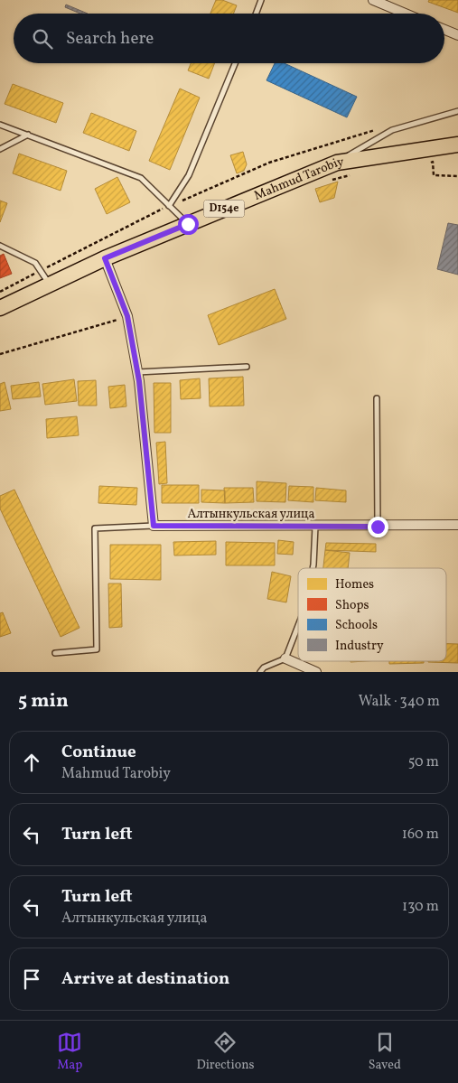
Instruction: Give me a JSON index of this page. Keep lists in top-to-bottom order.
{
  "streets": {
    "main road": ["Mahmud Tarobiy", "D154e"],
    "street": ["Алтынкульская улица"]
  },
  "legend": [
    "Homes",
    "Shops",
    "Schools",
    "Industry"
  ],
  "page": {
    "search": "Search here",
    "heading": ["5 min", "Walk · 340 m"],
    "list": [
      ["Continue", "Mahmud Tarobiy", "50 m"],
      ["Turn left", "160 m"],
      ["Turn left", "Алтынкульская улица", "130 m"],
      "Arrive at destination"
    ],
    "nav": ["Map", "Directions", "Saved"]
  }
}
